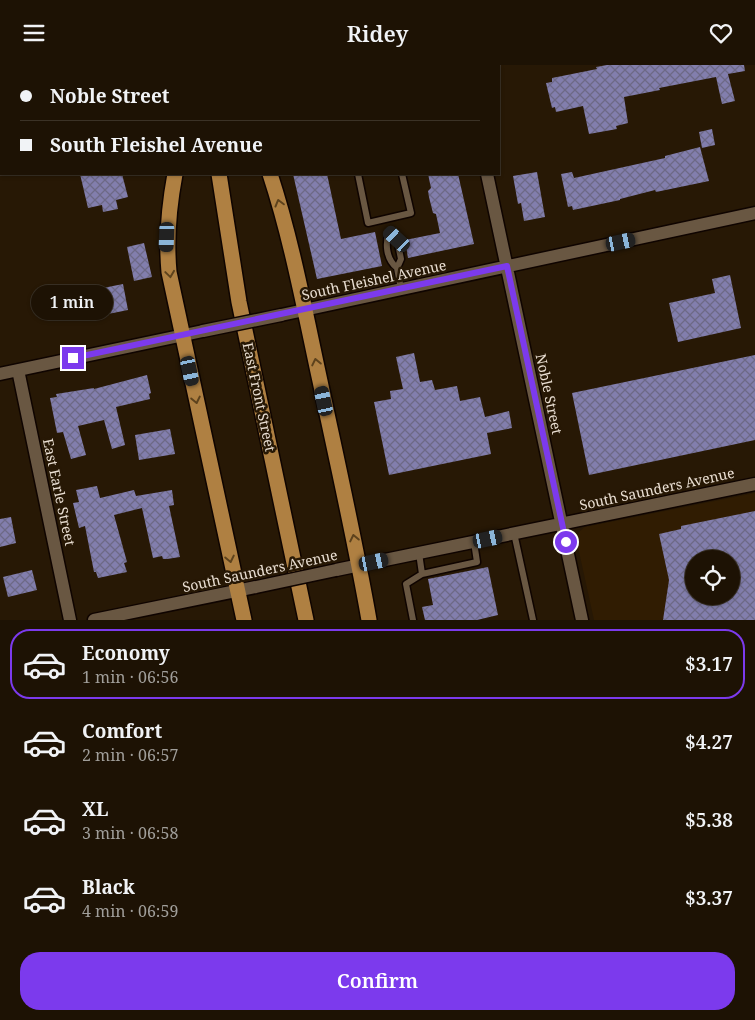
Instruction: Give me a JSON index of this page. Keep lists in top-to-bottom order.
{
  "streets": {
    "main road": ["East Front Street"],
    "street": [
      "South Fleishel Avenue",
      "Noble Street",
      "South Saunders Avenue",
      "East Earle Street"
    ]
  },
  "crossings": [
    ["South Fleishel Avenue", "Noble Street"],
    ["South Fleishel Avenue", "East Earle Street"],
    ["Noble Street", "South Saunders Avenue"]
  ],
  "page": {
    "header": "Ridey",
    "banner": ["Noble Street", "South Fleishel Avenue"],
    "bubble": "1 min",
    "list": [
      {
        "name": "Economy",
        "note": "1 min · 06:56",
        "value": "$3.17"
      },
      {
        "name": "Comfort",
        "note": "2 min · 06:57",
        "value": "$4.27"
      },
      {
        "name": "XL",
        "note": "3 min · 06:58",
        "value": "$5.38"
      },
      {
        "name": "Black",
        "note": "4 min · 06:59",
        "value": "$3.37"
      }
    ],
    "buttons": "Confirm"
  }
}
